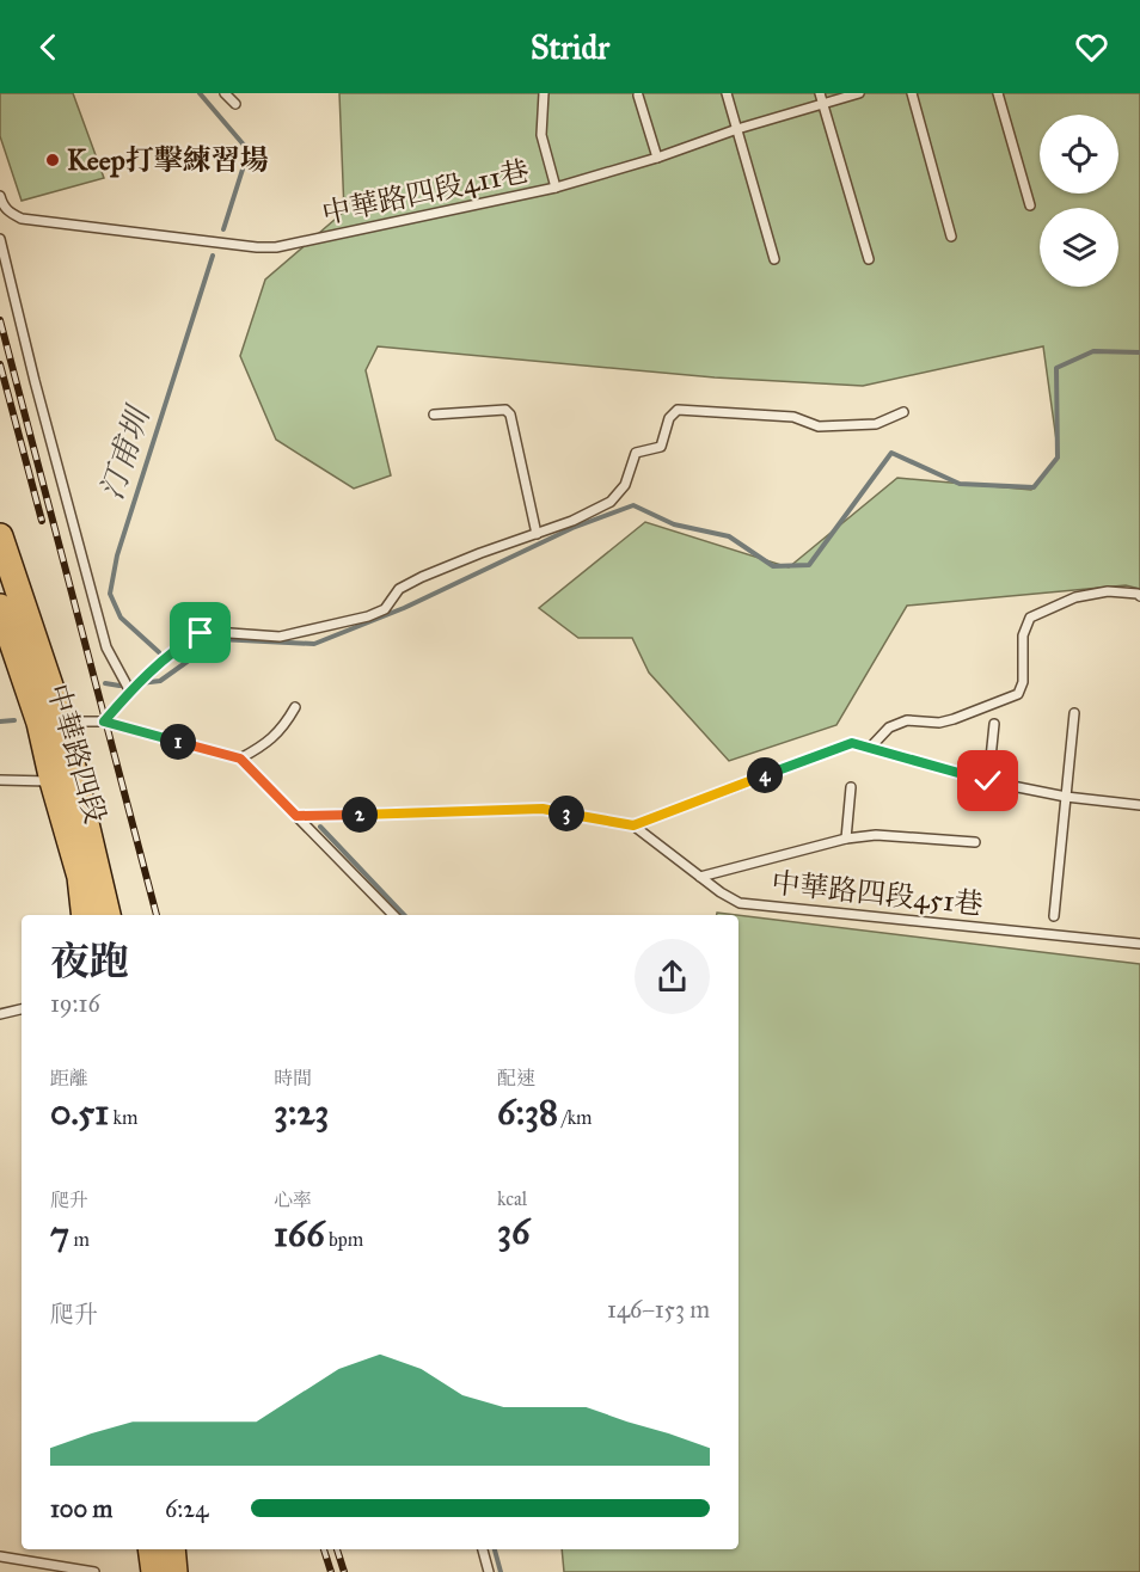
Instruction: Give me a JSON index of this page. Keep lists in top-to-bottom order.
{
  "streets": {
    "main road": ["中華路四段"],
    "lane": ["中華路四段411巷", "中華路四段451巷"]
  },
  "water": ["汀甫圳"],
  "places": ["Keep打擊練習場"],
  "page": {
    "header": "Stridr",
    "pins": [
      "1",
      "4",
      "3",
      "2"
    ],
    "heading": ["夜跑", "19:16"],
    "stats": [
      ["距離", "0.51 km"],
      ["時間", "3:23"],
      ["配速", "6:38 /km"],
      ["爬升", "7 m"],
      ["心率", "166 bpm"],
      ["kcal", "36"]
    ],
    "chart": ["爬升", "146–153 m"],
    "list": [
      {
        "name": "100 m",
        "note": "6:24"
      }
    ]
  }
}
